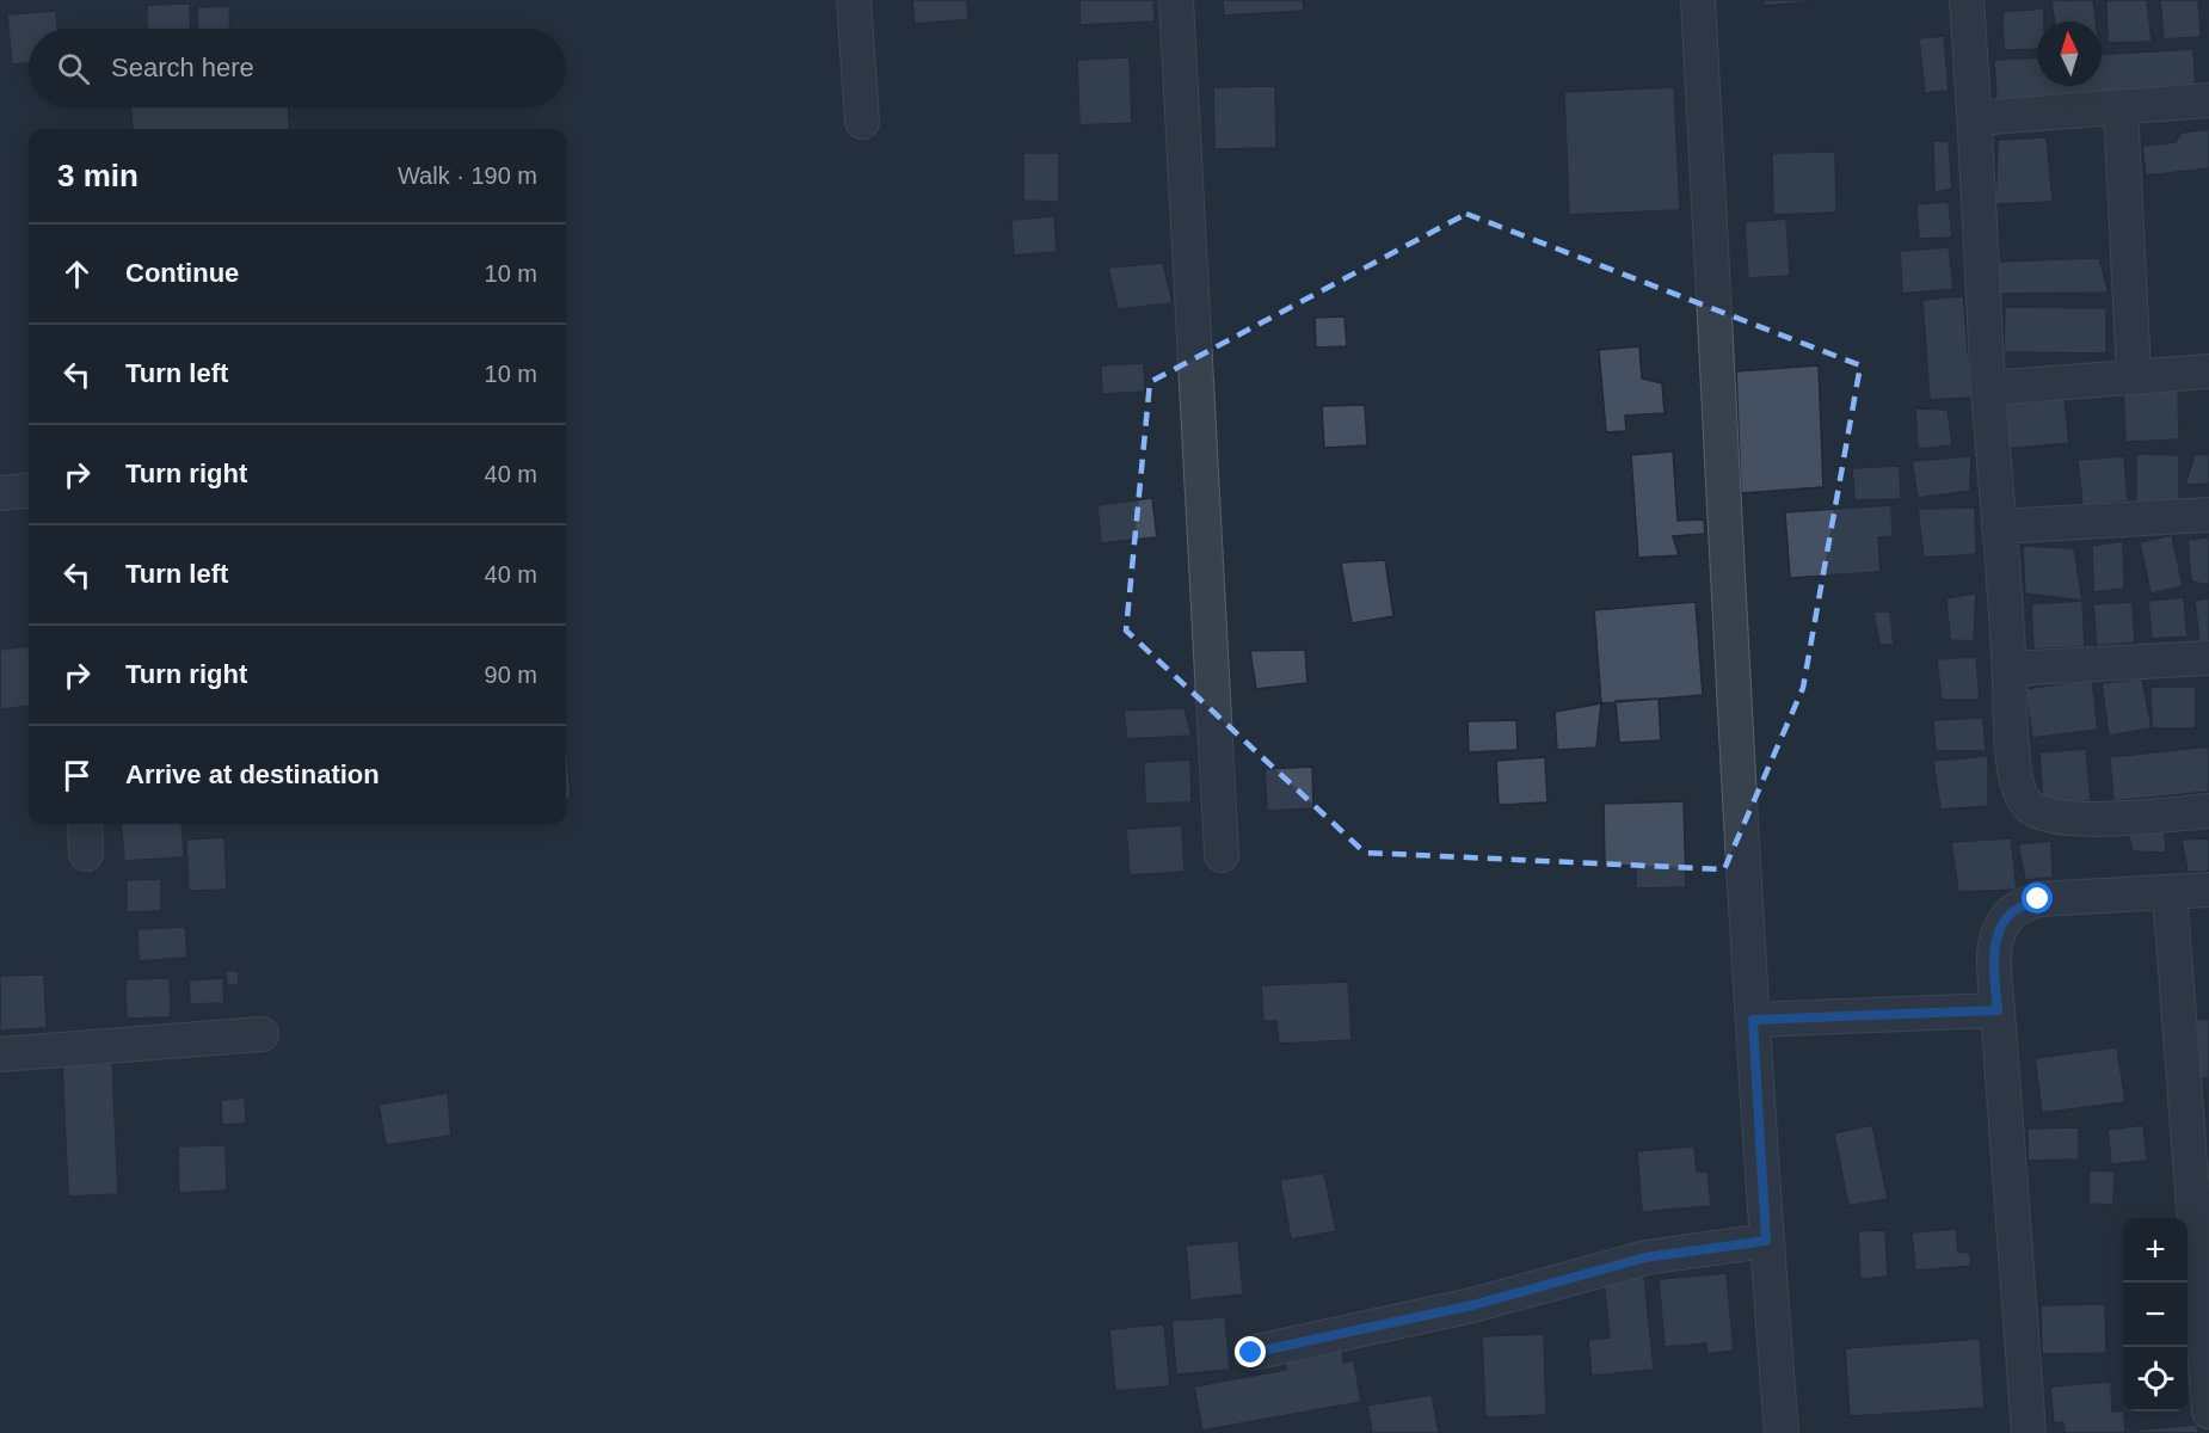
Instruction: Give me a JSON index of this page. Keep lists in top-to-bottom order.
{
  "north": "top",
  "page": {
    "search": "Search here",
    "heading": ["3 min", "Walk · 190 m"],
    "list": [
      ["Continue", "10 m"],
      ["Turn left", "10 m"],
      ["Turn right", "40 m"],
      ["Turn left", "40 m"],
      ["Turn right", "90 m"],
      "Arrive at destination"
    ],
    "map_buttons": ["+", "−"]
  }
}
